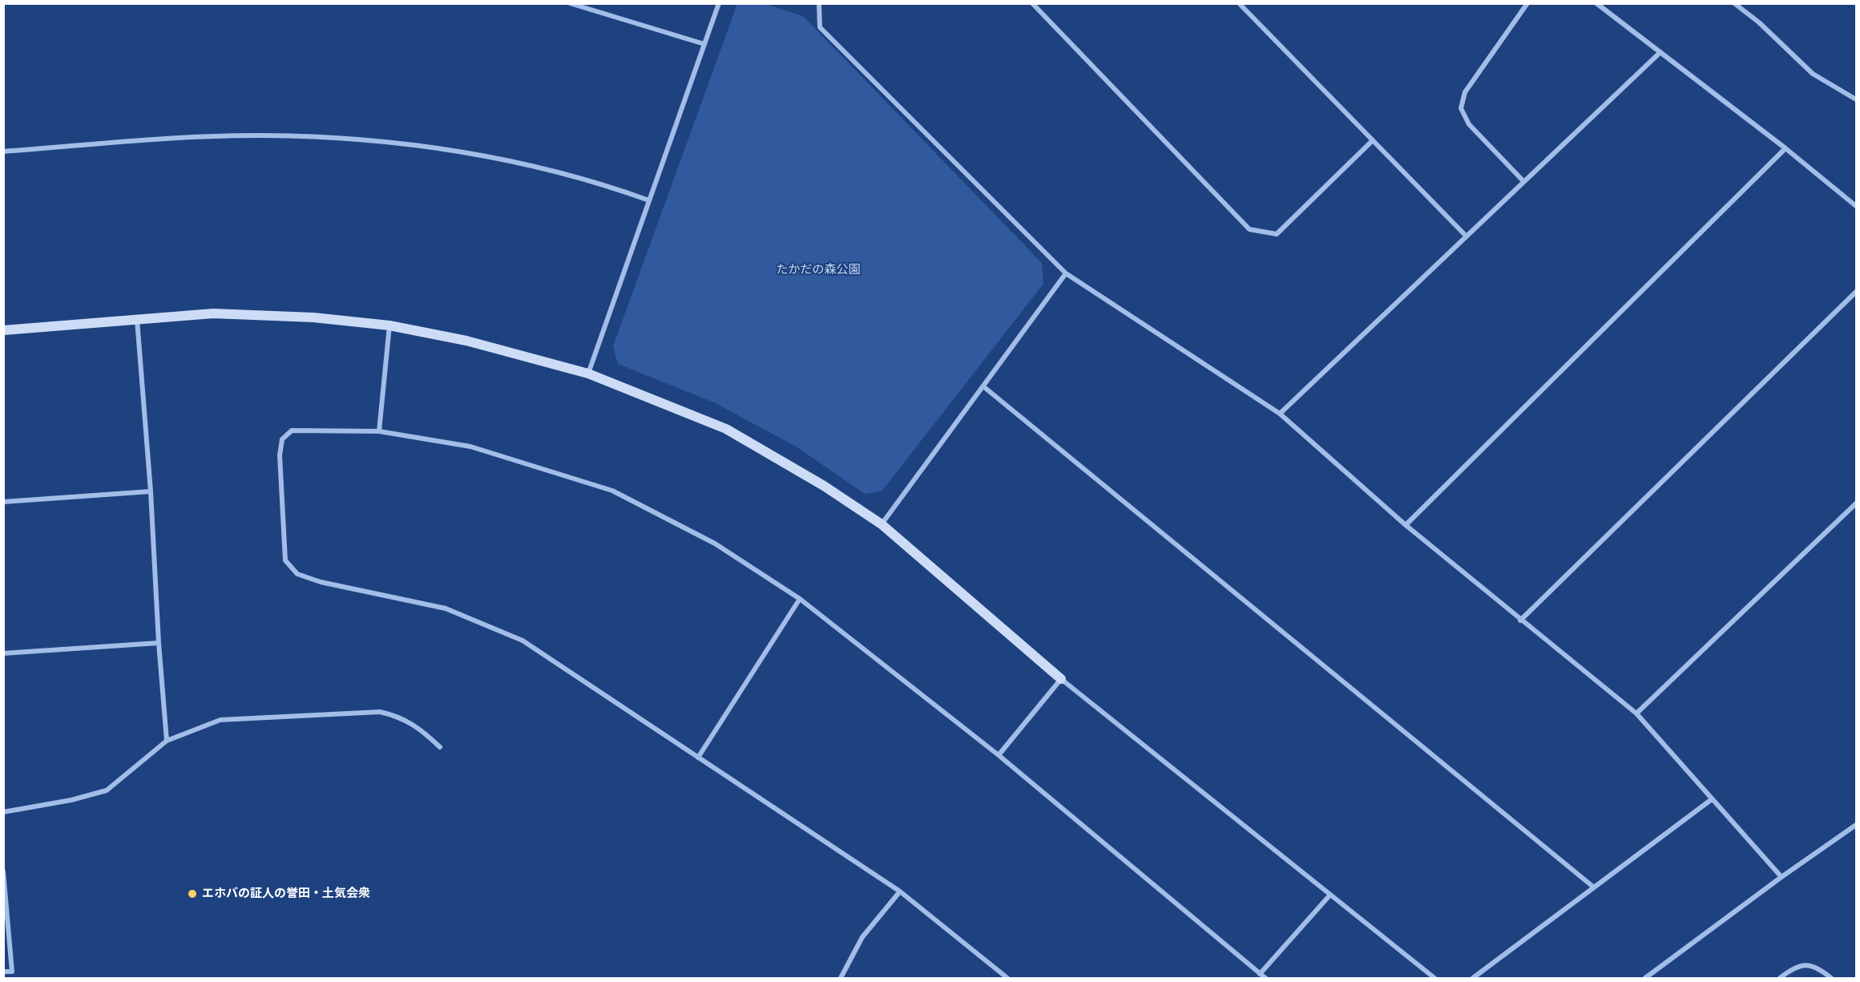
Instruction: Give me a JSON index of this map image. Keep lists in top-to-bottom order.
{
  "parks": ["たかだの森公園"],
  "places": ["エホバの証人の誉田・土気会衆"]
}
